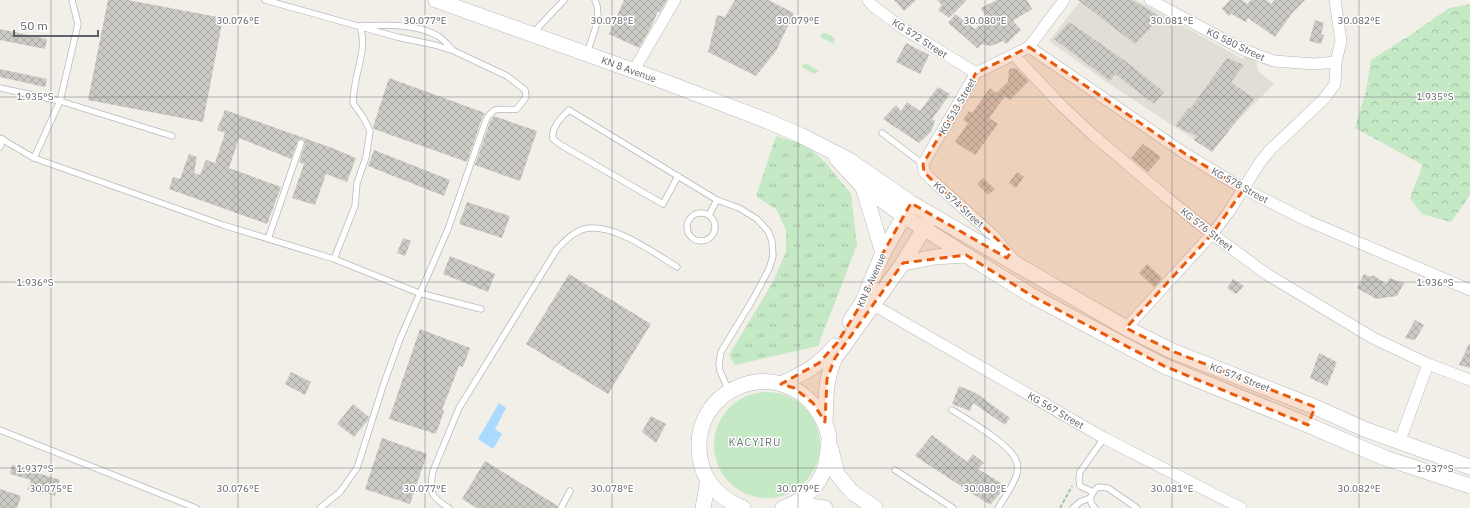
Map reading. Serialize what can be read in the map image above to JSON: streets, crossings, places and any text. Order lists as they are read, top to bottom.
{
  "streets": {
    "main road": ["KN 8 Avenue", "KG 574 Street"],
    "street": [
      "KG 572 Street",
      "KG 580 Street",
      "KG 513 Street",
      "KG 578 Street",
      "KG 576 Street",
      "KG 567 Street"
    ]
  },
  "crossings": [
    ["KG 572 Street", "KG 513 Street"],
    ["KN 8 Avenue", "KG 567 Street"],
    ["KG 513 Street", "KG 578 Street"],
    ["KG 513 Street", "KG 574 Street"],
    ["KG 513 Street", "KG 576 Street"]
  ],
  "districts": ["KACYIRU"],
  "scale_bar": "50 m",
  "coordinates": [
    "30.076°E",
    "30.077°E",
    "30.078°E",
    "30.079°E",
    "30.080°E",
    "30.081°E",
    "30.082°E",
    "1.935°S",
    "1.936°S",
    "1.937°S",
    "30.075°E"
  ]
}
